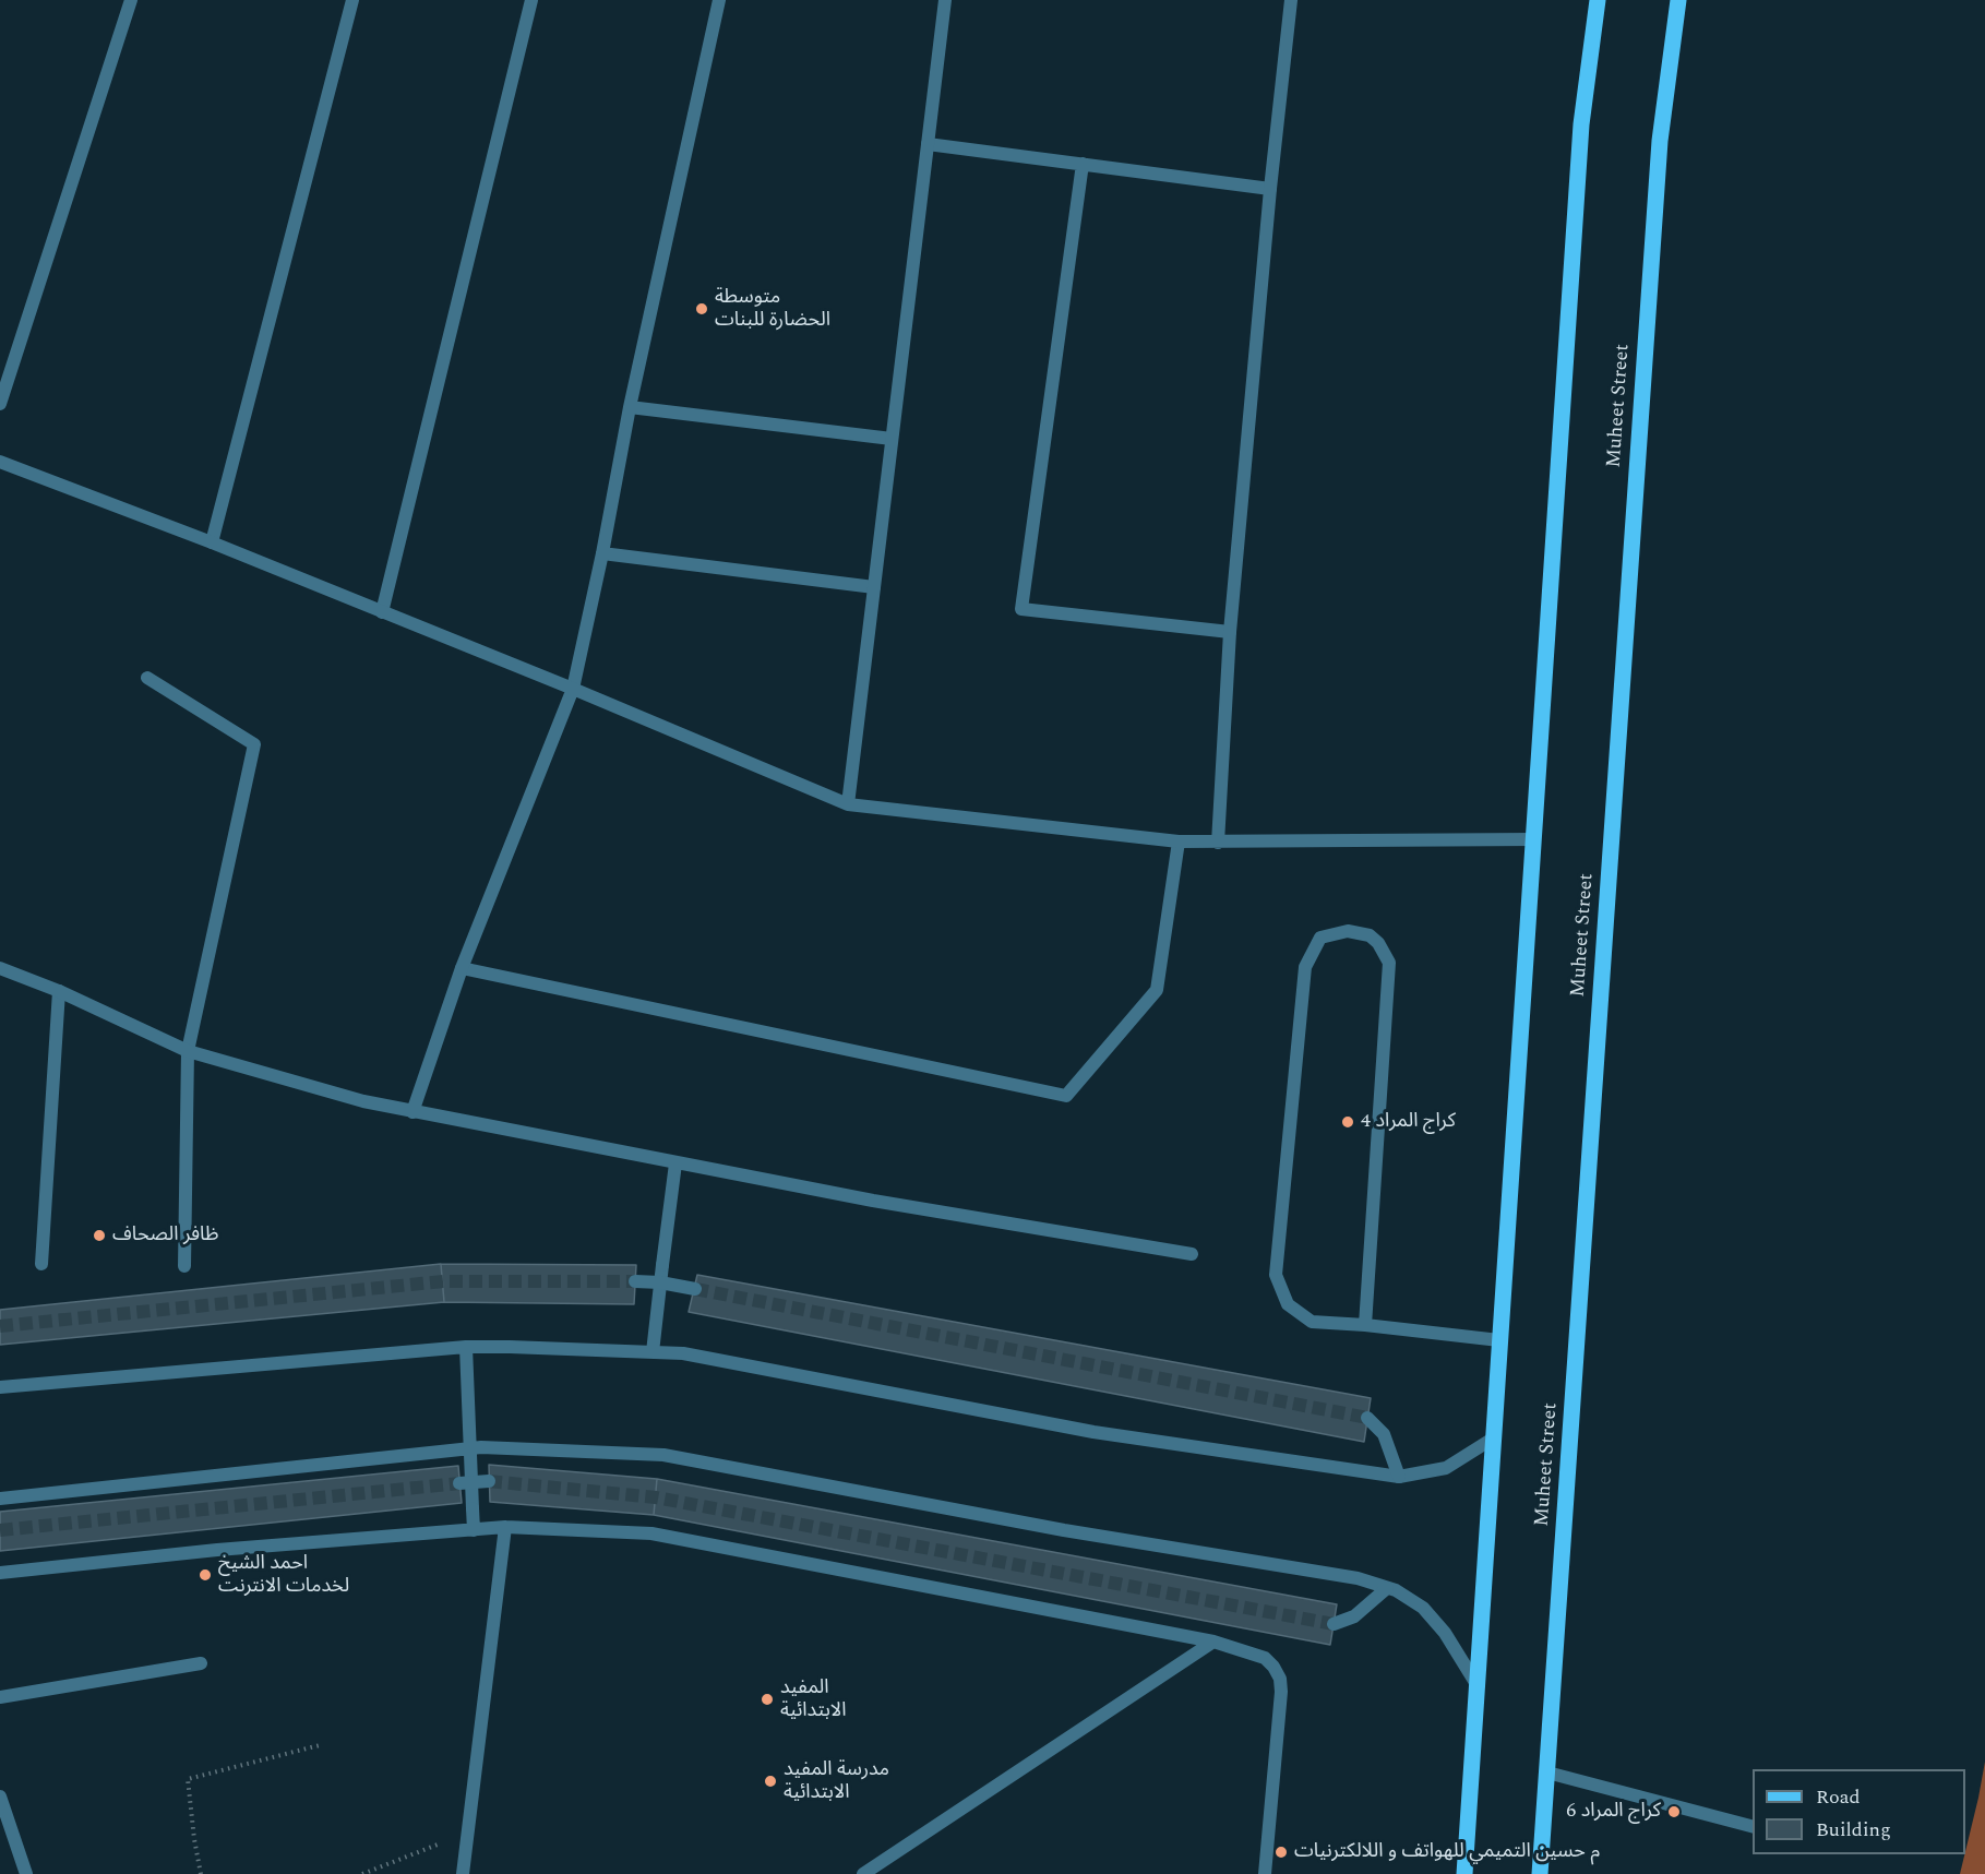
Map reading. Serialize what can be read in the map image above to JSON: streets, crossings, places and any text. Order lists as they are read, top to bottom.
{
  "streets": {
    "main road": ["Muheet Street"]
  },
  "places": [
    "متوسطة الحضارة للبنات",
    "كراج المراد 4",
    "ظافر الصحاف",
    "احمد الشيخ لخدمات الانترنت",
    "المفيد الابتدائية",
    "مدرسة المفيد الابتدائية",
    "كراج المراد 6",
    "م حسين التميمي للهواتف و اللالكترنيات"
  ],
  "legend": ["Road", "Building"]
}
